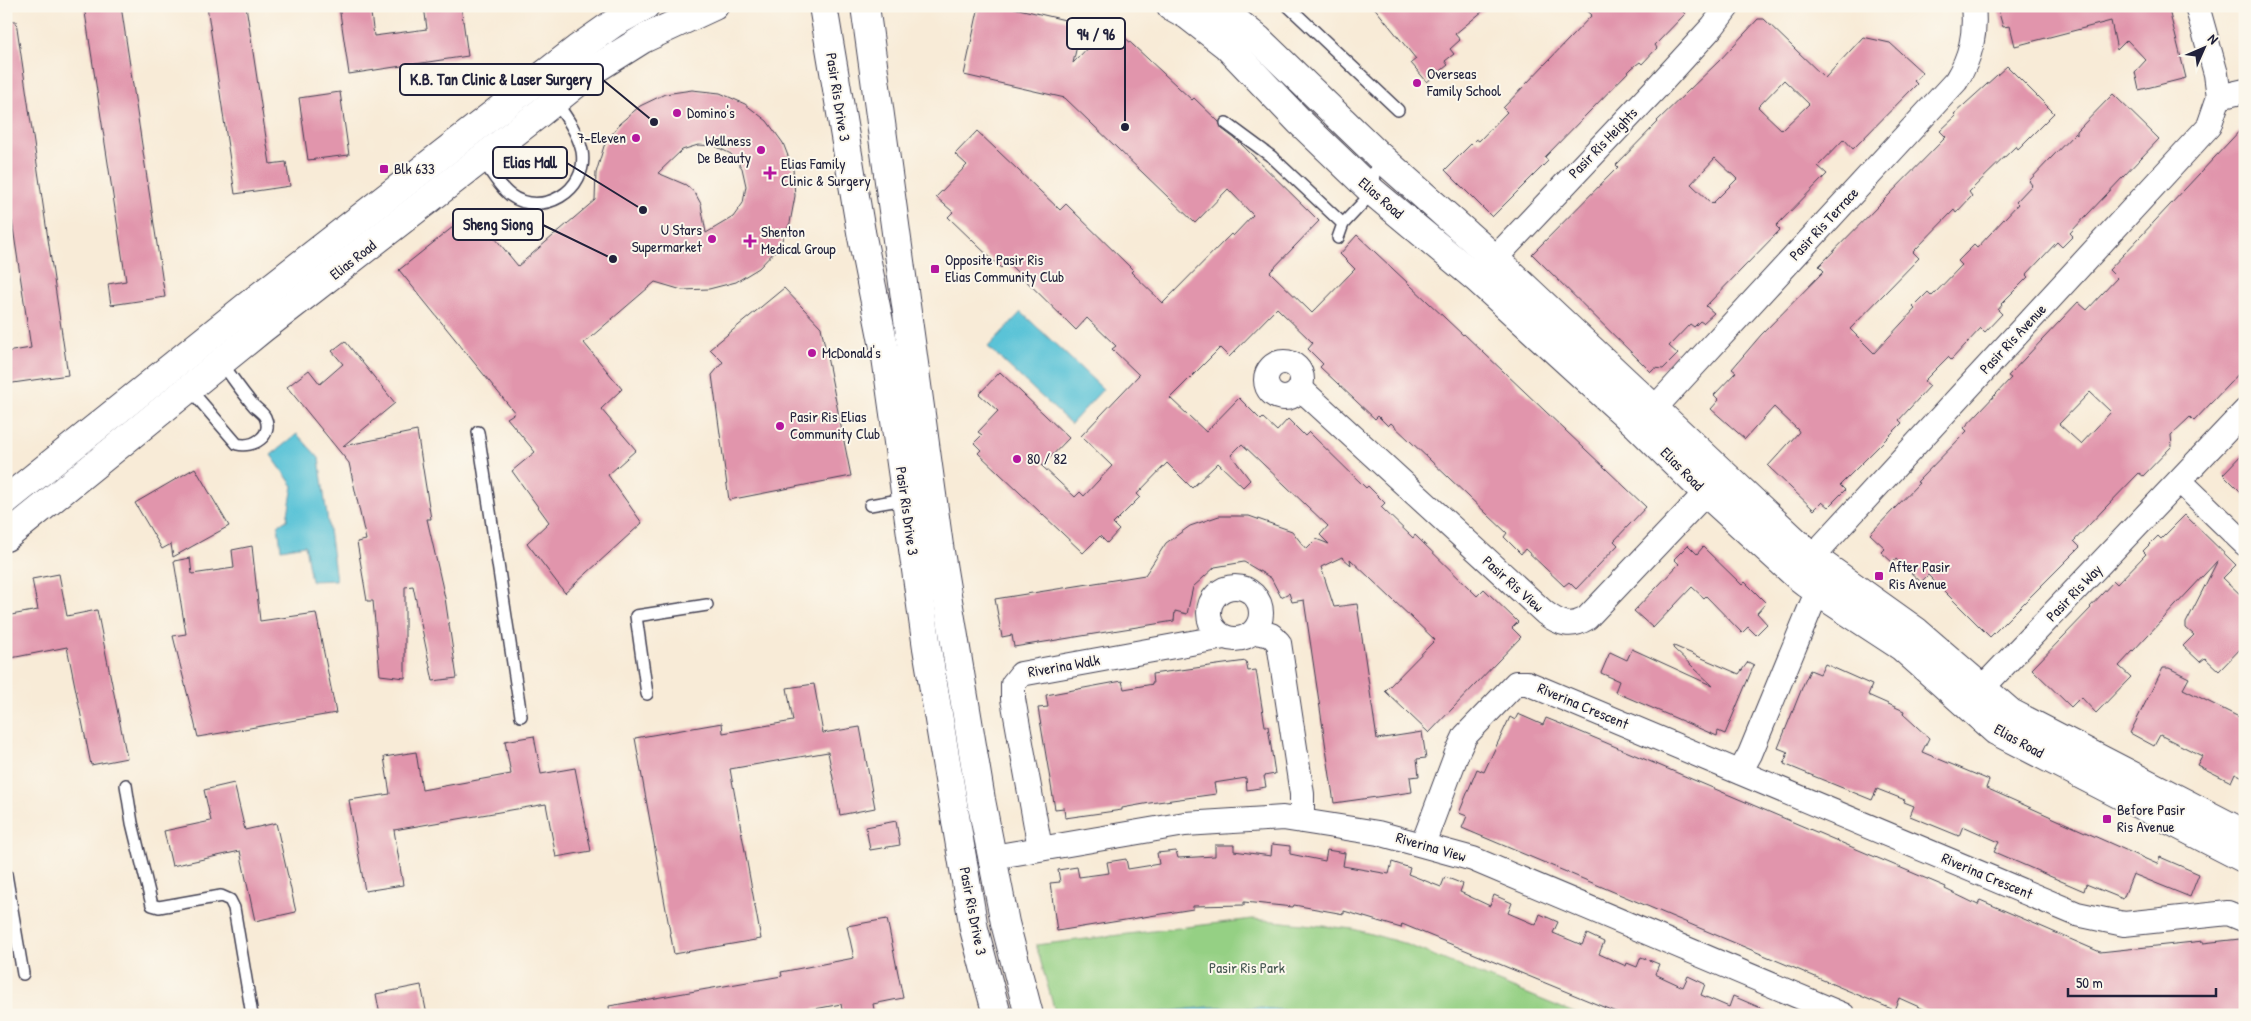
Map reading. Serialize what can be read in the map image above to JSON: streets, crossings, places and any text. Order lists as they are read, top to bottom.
{
  "streets": {
    "main road": ["Pasir Ris Drive 3", "Elias Road"],
    "street": [
      "Pasir Ris Heights",
      "Pasir Ris Terrace",
      "Pasir Ris Avenue",
      "Pasir Ris View",
      "Pasir Ris Way",
      "Riverina Walk",
      "Riverina Crescent",
      "Riverina View"
    ]
  },
  "crossings": [
    ["Pasir Ris Drive 3", "Riverina View"],
    ["Pasir Ris Heights", "Elias Road"],
    ["Elias Road", "Pasir Ris Terrace"],
    ["Elias Road", "Pasir Ris Avenue"],
    ["Elias Road", "Pasir Ris View"],
    ["Elias Road", "Pasir Ris Way"],
    ["Riverina Walk", "Riverina View"],
    ["Riverina Crescent", "Riverina View"]
  ],
  "parks": ["Pasir Ris Park"],
  "places": {
    "other": [
      "Overseas Family School",
      "Domino's",
      "K.B. Tan Clinic & Laser Surgery",
      "94 / 96",
      "7-Eleven",
      "Wellness De Beauty",
      "Elias Mall",
      "U Stars Supermarket",
      "Sheng Siong",
      "McDonald's",
      "Pasir Ris Elias Community Club",
      "80 / 82"
    ],
    "transit": [
      "Blk 633",
      "Opposite Pasir Ris Elias Community Club",
      "After Pasir Ris Avenue",
      "Before Pasir Ris Avenue"
    ],
    "health": ["Elias Family Clinic & Surgery", "Shenton Medical Group"]
  },
  "scale_bar": "50 m",
  "north": "top right"
}
